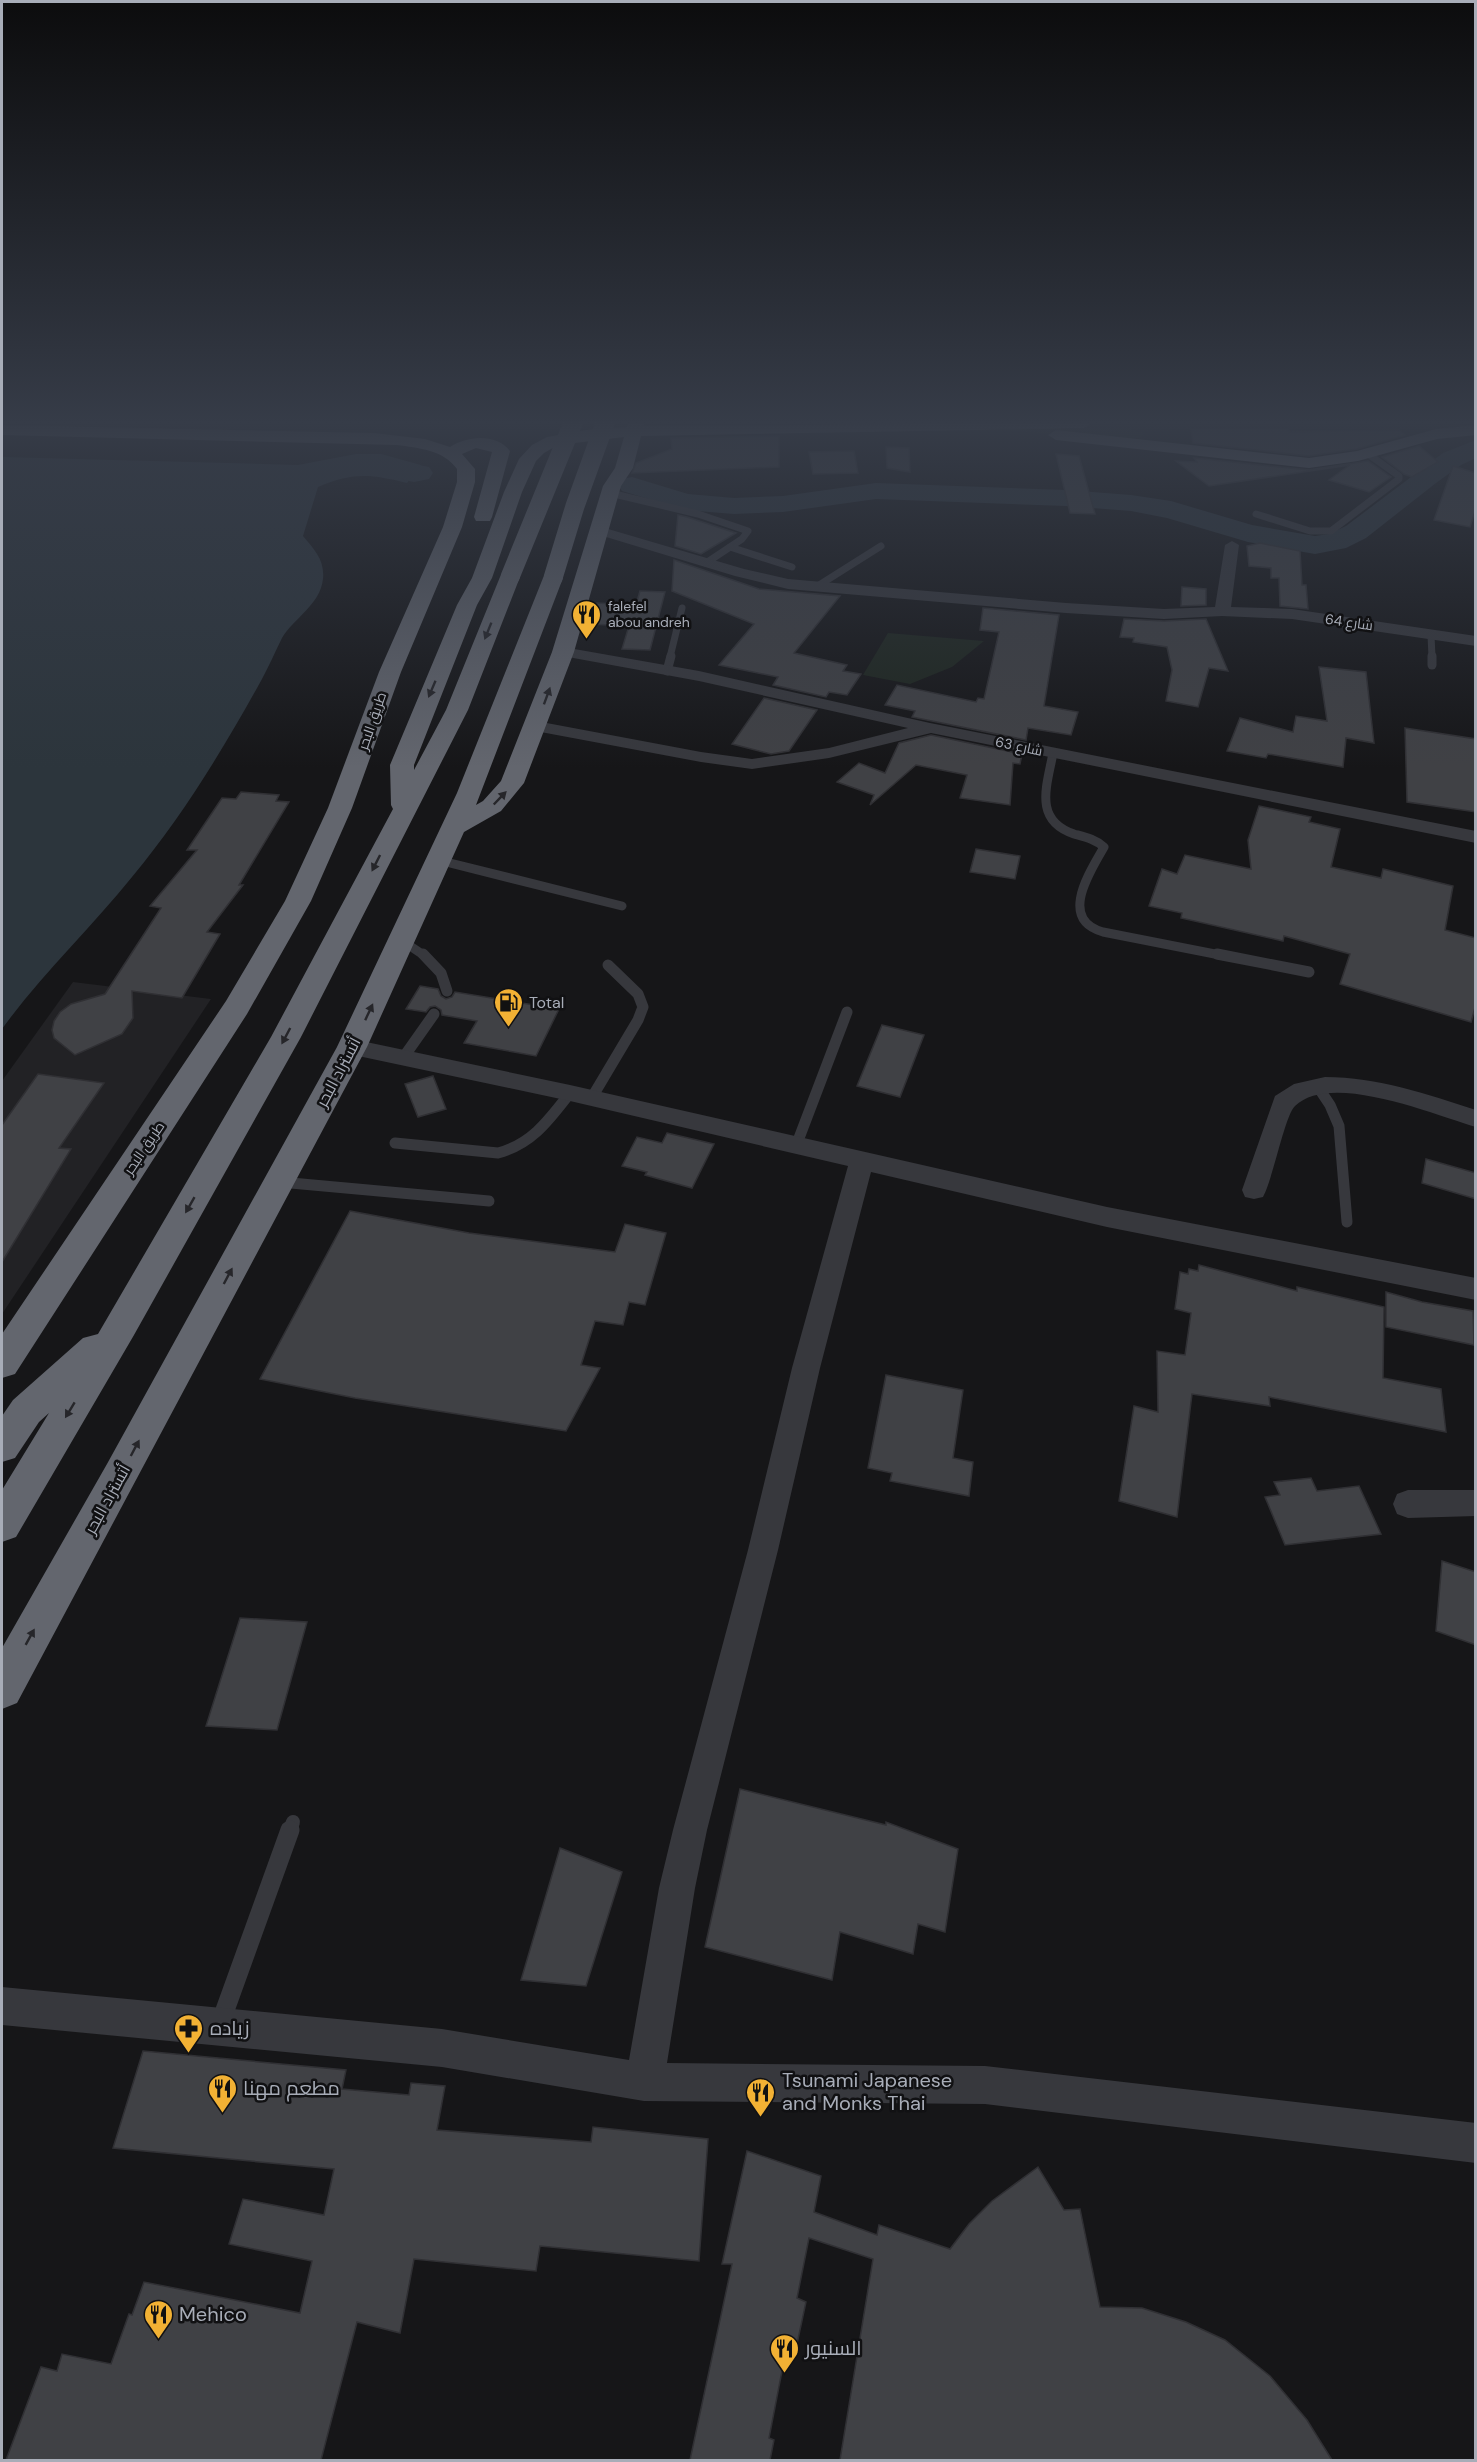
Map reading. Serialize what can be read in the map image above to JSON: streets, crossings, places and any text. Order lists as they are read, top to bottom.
{
  "streets": {
    "highway": ["طريق البحر", "أتستراد البحر"],
    "street": ["شارع 64", "شارع 63"]
  },
  "places": {
    "restaurant": [
      "falefel abou andreh",
      "مطعم مهنا",
      "Tsunami Japanese and Monks Thai",
      "Mehico",
      "السنيور"
    ],
    "fuel station": ["Total"],
    "pharmacy": ["زياده"]
  }
}
